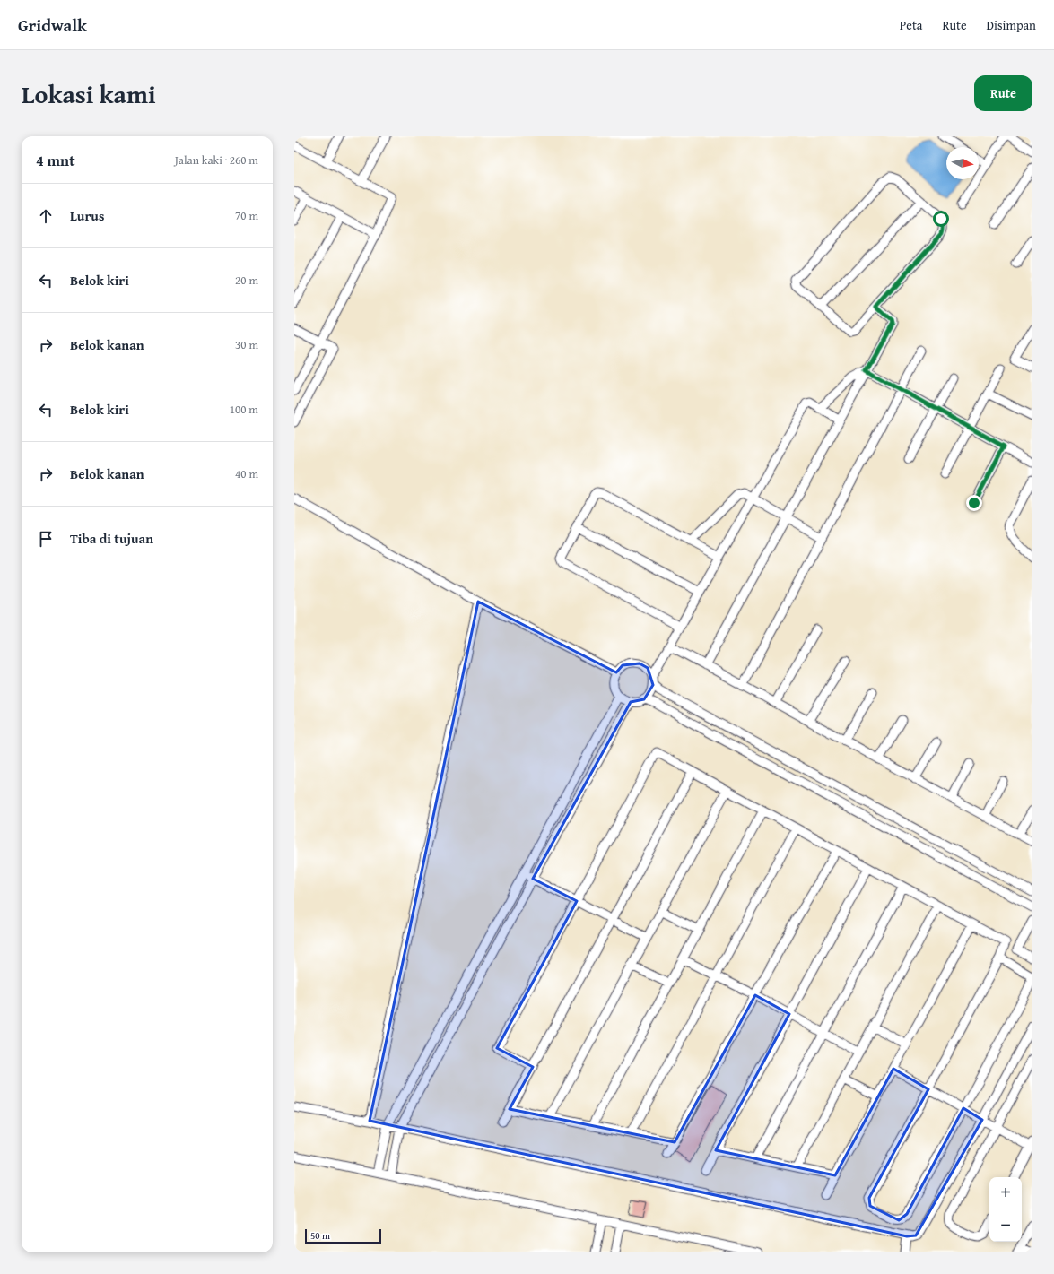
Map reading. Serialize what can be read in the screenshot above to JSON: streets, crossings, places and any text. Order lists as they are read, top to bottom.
{
  "scale_bar": "50 m",
  "north": "right",
  "page": {
    "header": "Gridwalk",
    "nav": ["Peta", "Rute", "Disimpan"],
    "title": "Lokasi kami",
    "buttons": "Rute",
    "heading": ["4 mnt", "Jalan kaki · 260 m"],
    "list": [
      ["Lurus", "70 m"],
      ["Belok kiri", "20 m"],
      ["Belok kanan", "30 m"],
      ["Belok kiri", "100 m"],
      ["Belok kanan", "40 m"],
      "Tiba di tujuan"
    ],
    "map_buttons": ["+", "−"],
    "scale": "50 m"
  }
}
